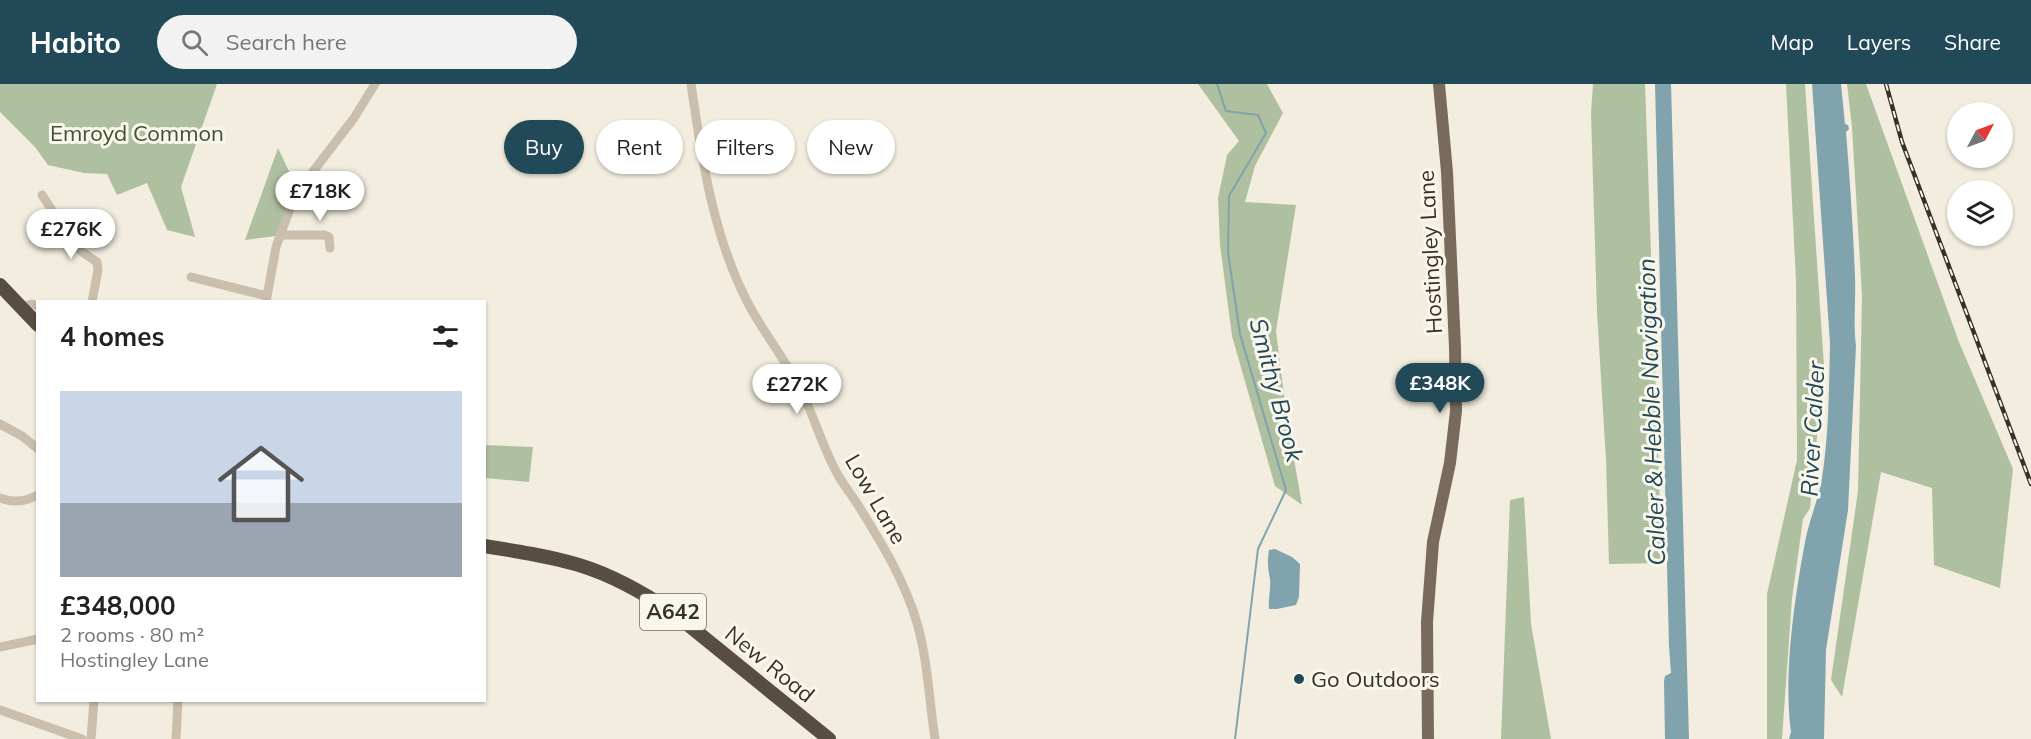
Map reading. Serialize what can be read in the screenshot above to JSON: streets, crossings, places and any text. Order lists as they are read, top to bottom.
{
  "streets": {
    "highway": ["A642", "New Road"],
    "main road": ["Hostingley Lane"],
    "street": ["Low Lane"]
  },
  "water": ["Smithy Brook", "Calder & Hebble Navigation", "River Calder"],
  "parks": ["Emroyd Common"],
  "places": ["Go Outdoors"],
  "north": "top right",
  "page": {
    "header": "Habito",
    "search": "Search here",
    "nav": ["Map", "Layers", "Share"],
    "chip": [
      "Buy",
      "Rent",
      "Filters",
      "New"
    ],
    "price": [
      "£718K",
      "£276K",
      "£348K",
      "£272K"
    ],
    "heading": "4 homes",
    "list": [
      {
        "name": "£348,000",
        "note": "2 rooms · 80 m² · Hostingley Lane"
      }
    ]
  }
}
